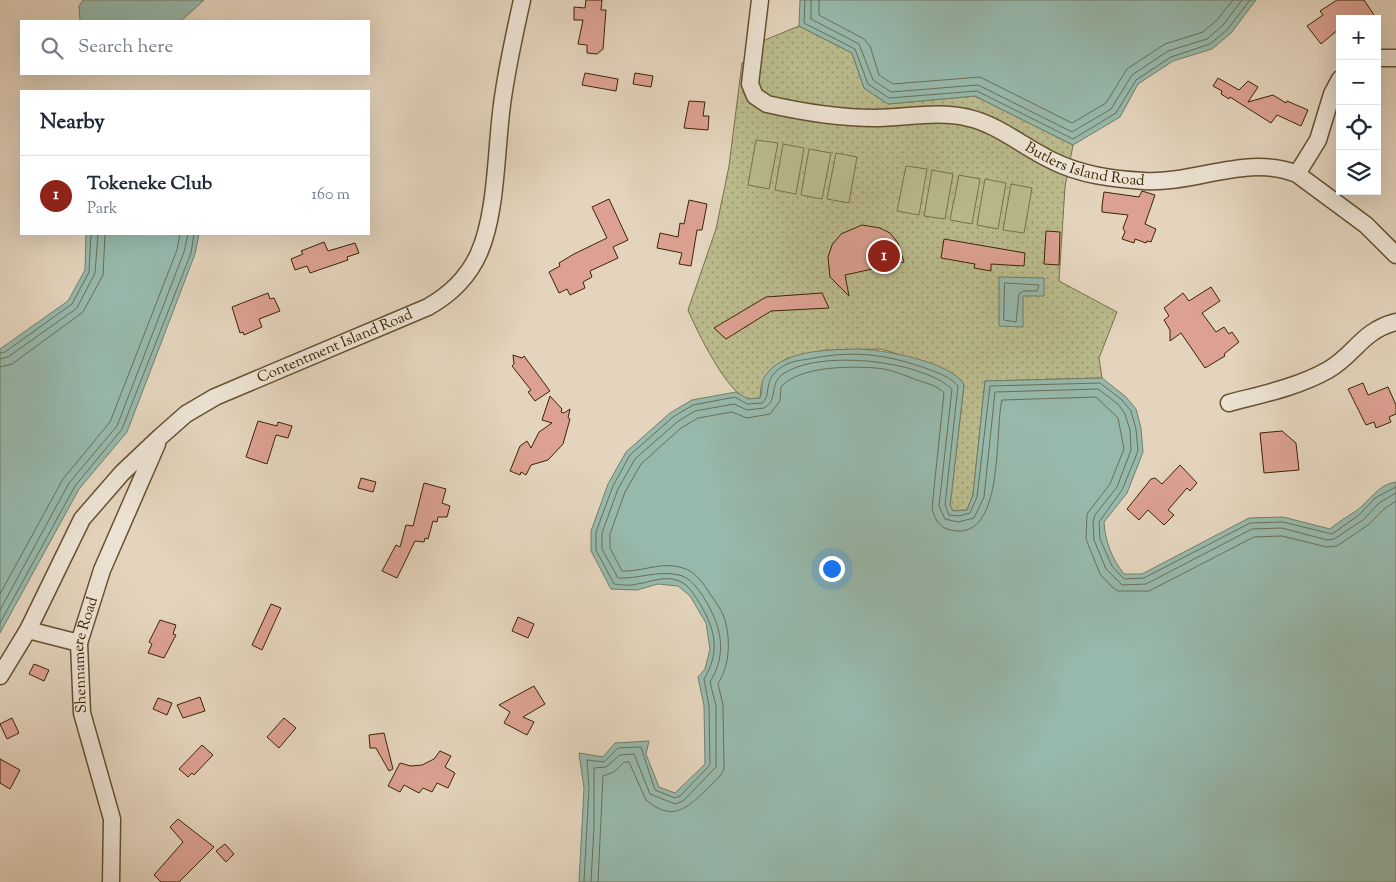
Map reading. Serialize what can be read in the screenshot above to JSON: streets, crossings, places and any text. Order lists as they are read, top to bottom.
{
  "streets": {
    "street": ["Butlers Island Road", "Contentment Island Road", "Shennamere Road"]
  },
  "crossings": [
    ["Contentment Island Road", "Shennamere Road"]
  ],
  "page": {
    "map_buttons": ["+", "−"],
    "search": "Search here",
    "heading": "Nearby",
    "list": [
      {
        "mark": "1",
        "name": "Tokeneke Club",
        "note": "Park",
        "value": "160 m"
      }
    ],
    "pins": "1"
  }
}
